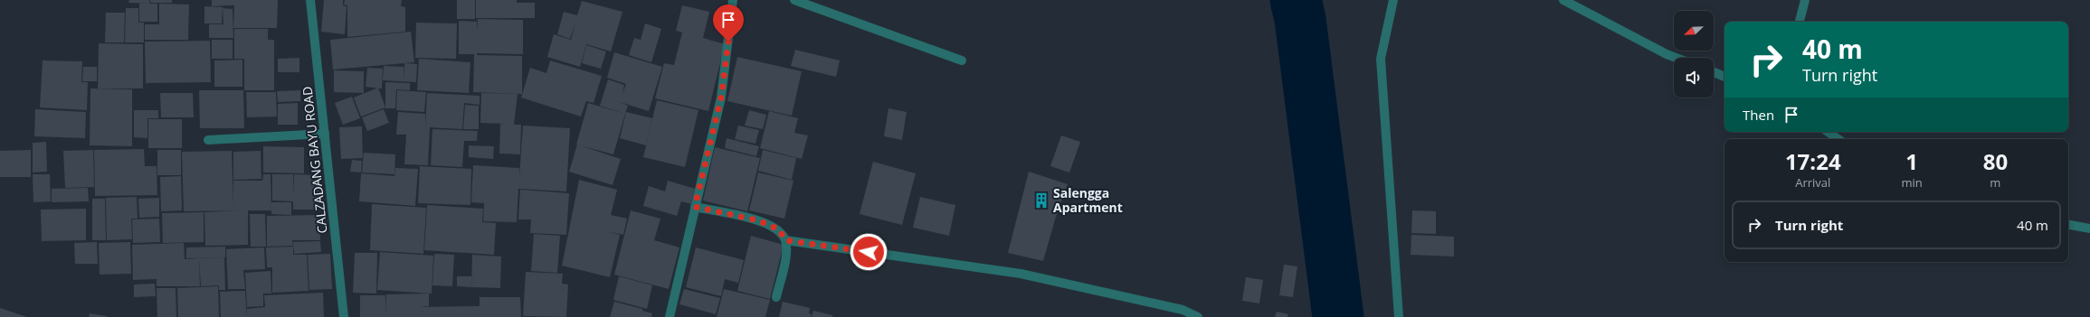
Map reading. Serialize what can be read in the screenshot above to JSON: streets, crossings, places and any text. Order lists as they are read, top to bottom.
{
  "streets": {
    "street": ["CALZADANG BAYU ROAD"]
  },
  "places": {
    "building": ["Salengga Apartment"]
  },
  "north": "bottom left",
  "page": {
    "turn": ["40 m", "Turn right"],
    "then": "Then",
    "eta": [
      "17:24",
      "Arrival",
      "1",
      "min",
      "80",
      "m"
    ],
    "list": [
      {
        "name": "Turn right",
        "value": "40 m"
      }
    ]
  }
}
